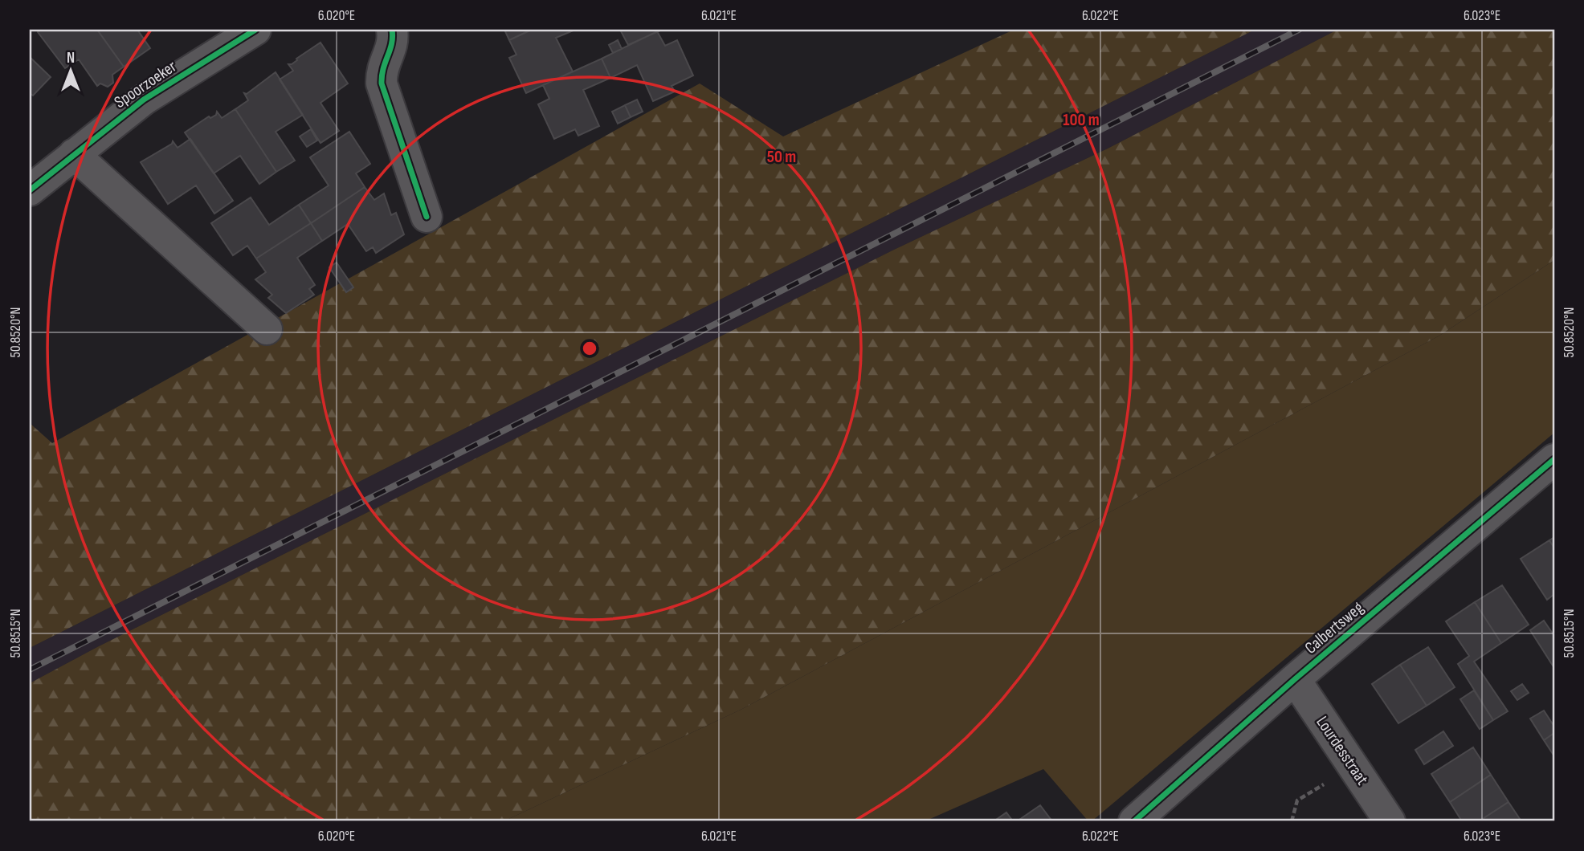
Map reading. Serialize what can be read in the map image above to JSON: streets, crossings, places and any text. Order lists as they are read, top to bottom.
{
  "streets": {
    "street": ["Spoorzoeker", "Calbertsweg", "Lourdesstraat"]
  },
  "crossings": [
    ["Calbertsweg", "Lourdesstraat"]
  ],
  "north": "top",
  "coordinates": [
    "6.020°E",
    "6.021°E",
    "6.022°E",
    "6.023°E",
    "50.8520°N",
    "50.8515°N"
  ],
  "rings": ["100 m", "50 m"]
}
